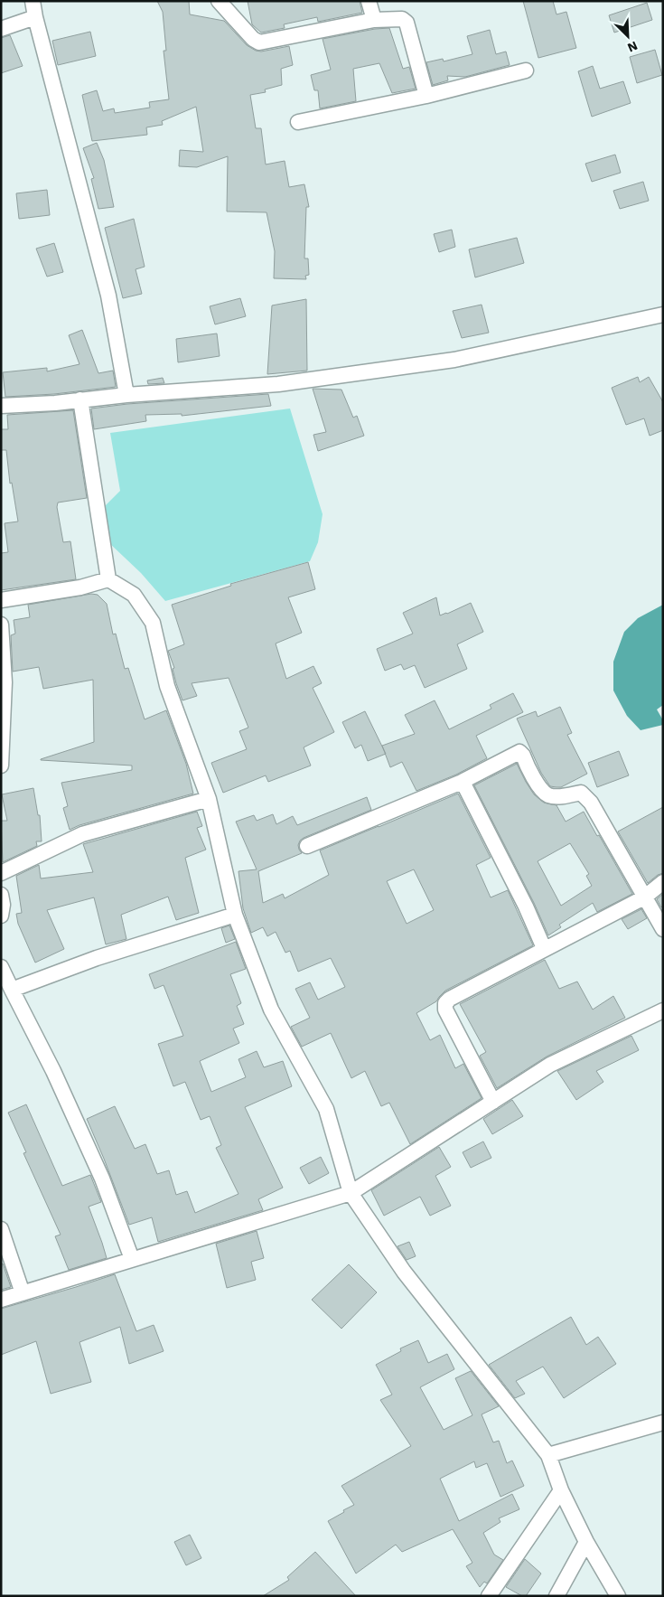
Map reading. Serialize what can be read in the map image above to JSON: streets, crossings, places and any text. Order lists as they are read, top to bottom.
{
  "north": "bottom right"
}
